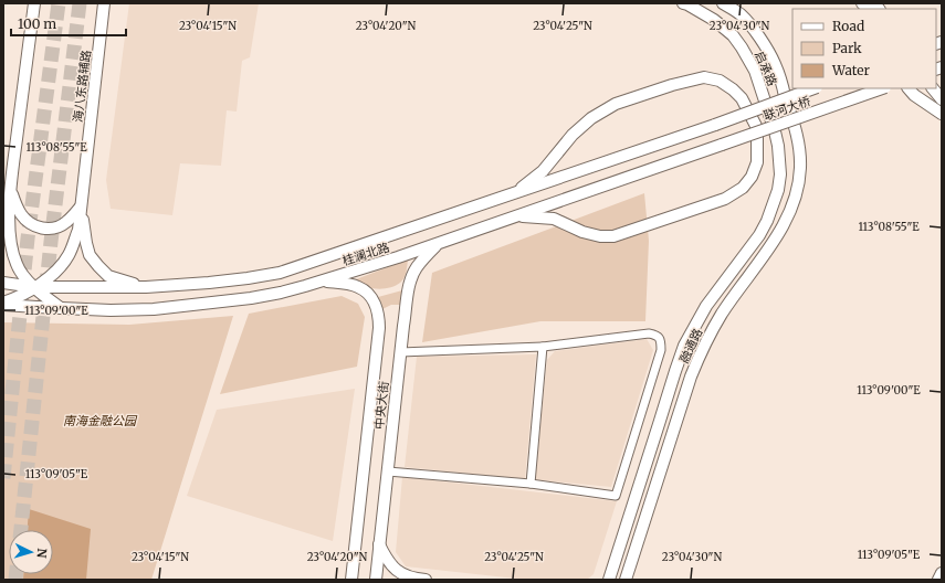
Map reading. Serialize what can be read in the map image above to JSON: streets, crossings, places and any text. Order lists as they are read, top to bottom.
{
  "streets": {
    "main road": [
      "启承路",
      "海八东路辅路",
      "联河大桥",
      "桂澜北路",
      "融通路",
      "中央大街"
    ]
  },
  "crossings": [
    ["启承路", "融通路"],
    ["海八东路辅路", "桂澜北路"],
    ["联河大桥", "桂澜北路"],
    ["桂澜北路", "中央大街"]
  ],
  "parks": ["南海金融公园"],
  "legend": ["Road", "Park", "Water"],
  "scale_bar": "100 m",
  "north": "right",
  "coordinates": [
    "23°04'15\"N",
    "23°04'20\"N",
    "23°04'25\"N",
    "23°04'30\"N",
    "113°08'55\"E",
    "113°09'00\"E",
    "113°09'05\"E"
  ]
}
